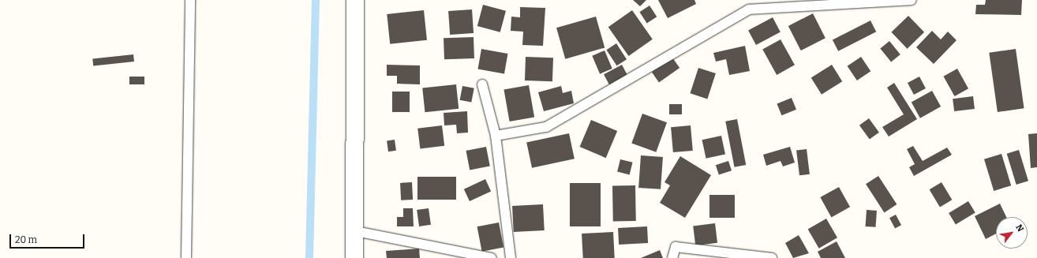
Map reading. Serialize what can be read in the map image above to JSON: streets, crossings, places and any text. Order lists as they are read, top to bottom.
{
  "scale_bar": "20 m",
  "north": "top right"
}
